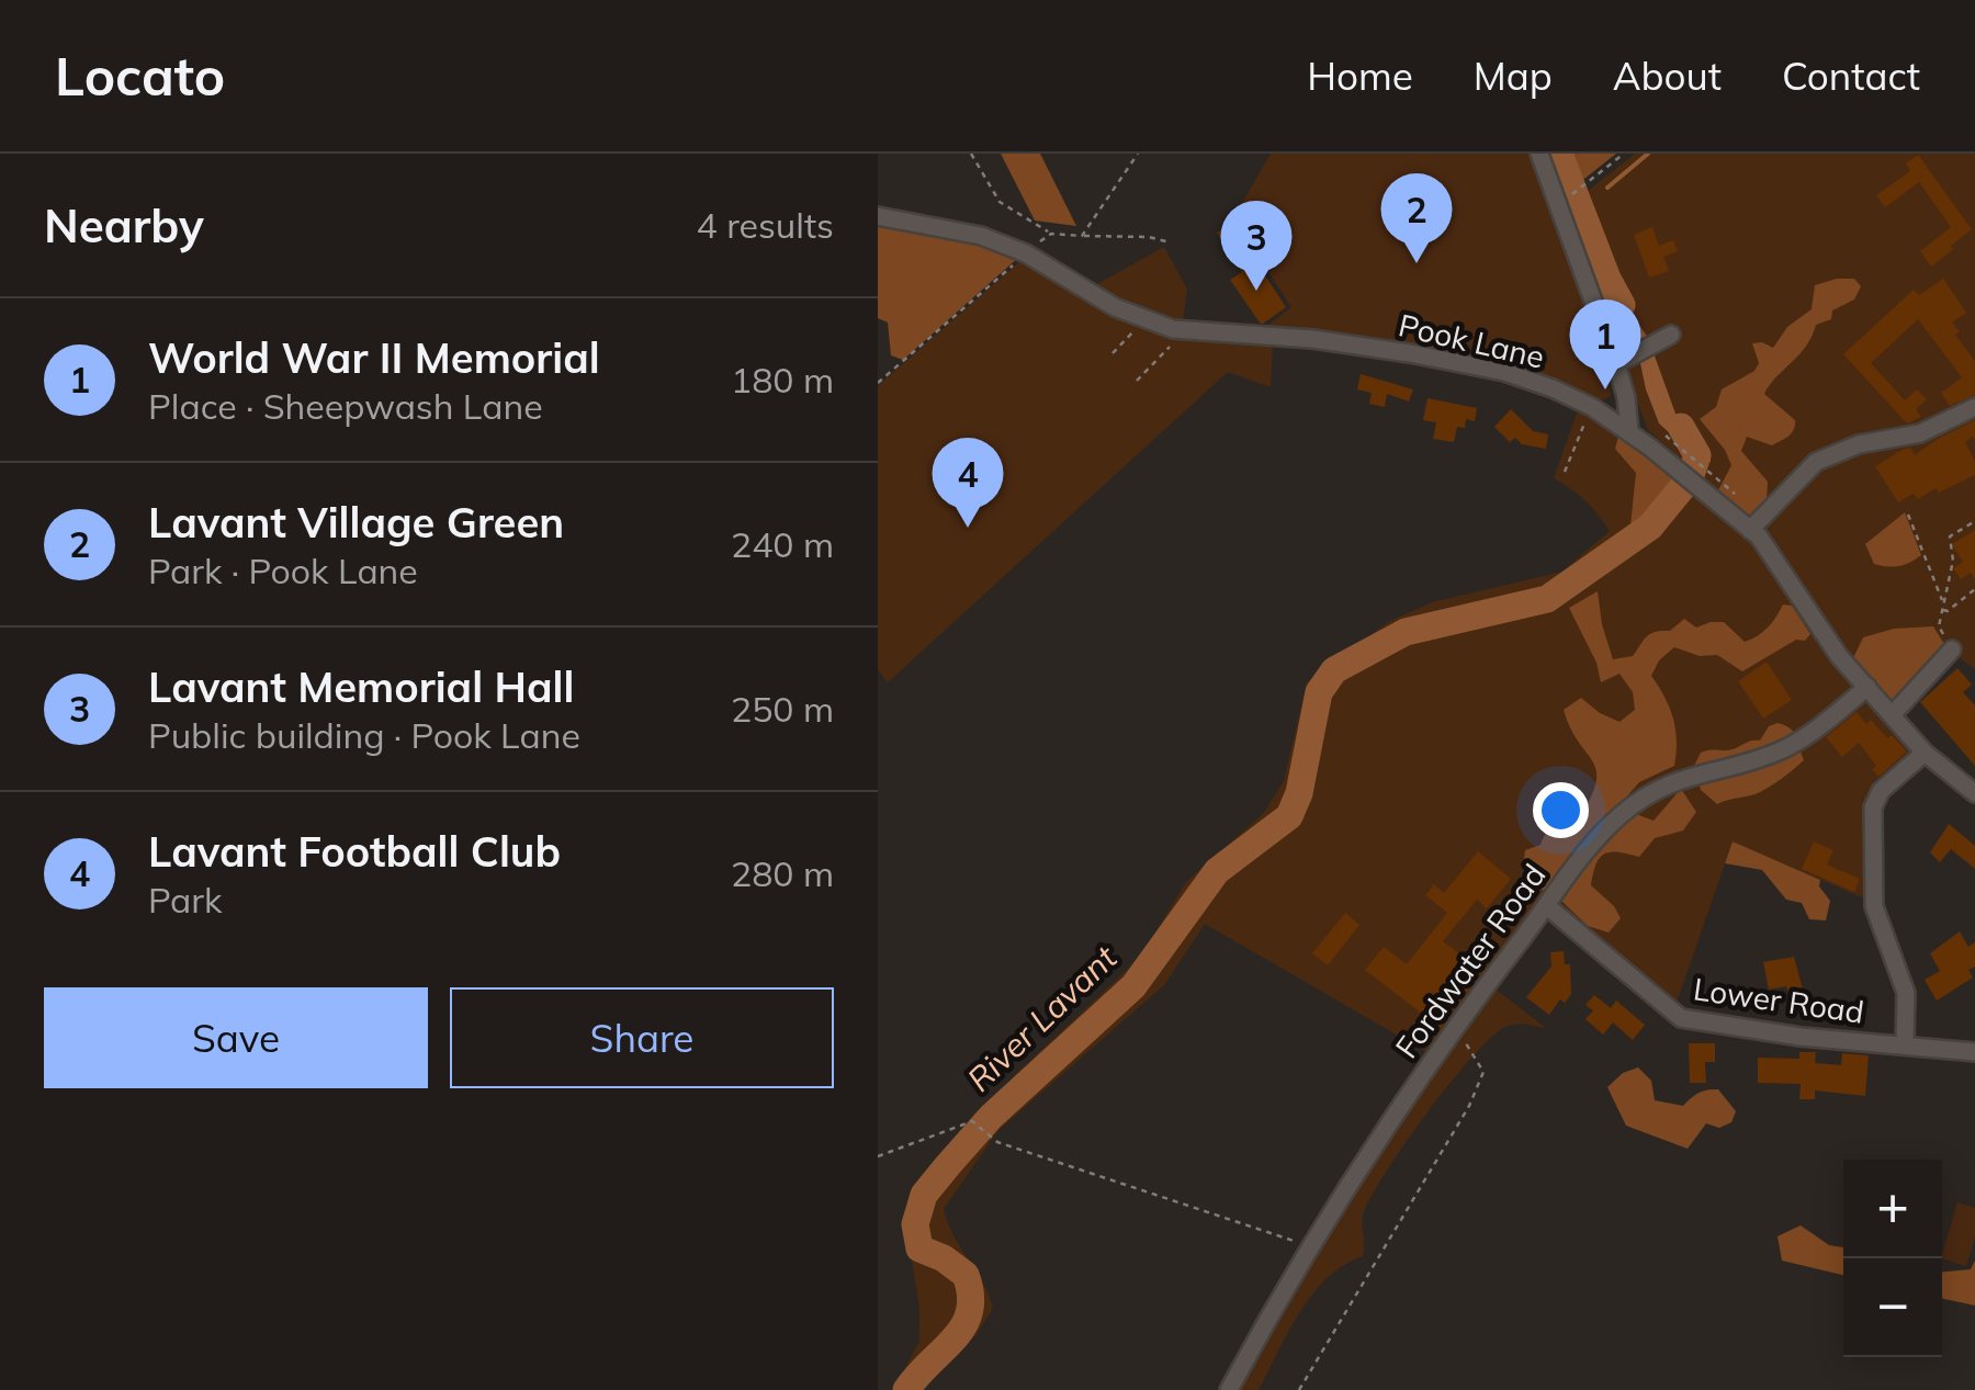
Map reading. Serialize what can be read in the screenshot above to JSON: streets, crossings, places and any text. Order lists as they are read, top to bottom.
{
  "streets": {
    "street": ["Pook Lane", "Fordwater Road", "Lower Road"]
  },
  "crossings": [
    ["Pook Lane", "Fordwater Road"],
    ["Fordwater Road", "Lower Road"]
  ],
  "water": ["River Lavant"],
  "page": {
    "header": "Locato",
    "nav": [
      "Home",
      "Map",
      "About",
      "Contact"
    ],
    "heading": ["Nearby", "4 results"],
    "pins": [
      "2",
      "3",
      "1",
      "4"
    ],
    "list": [
      {
        "mark": "1",
        "name": "World War II Memorial",
        "note": "Place · Sheepwash Lane",
        "value": "180 m"
      },
      {
        "mark": "2",
        "name": "Lavant Village Green",
        "note": "Park · Pook Lane",
        "value": "240 m"
      },
      {
        "mark": "3",
        "name": "Lavant Memorial Hall",
        "note": "Public building · Pook Lane",
        "value": "250 m"
      },
      {
        "mark": "4",
        "name": "Lavant Football Club",
        "note": "Park",
        "value": "280 m"
      }
    ],
    "buttons": ["Save", "Share"],
    "map_buttons": ["+", "−"]
  }
}
